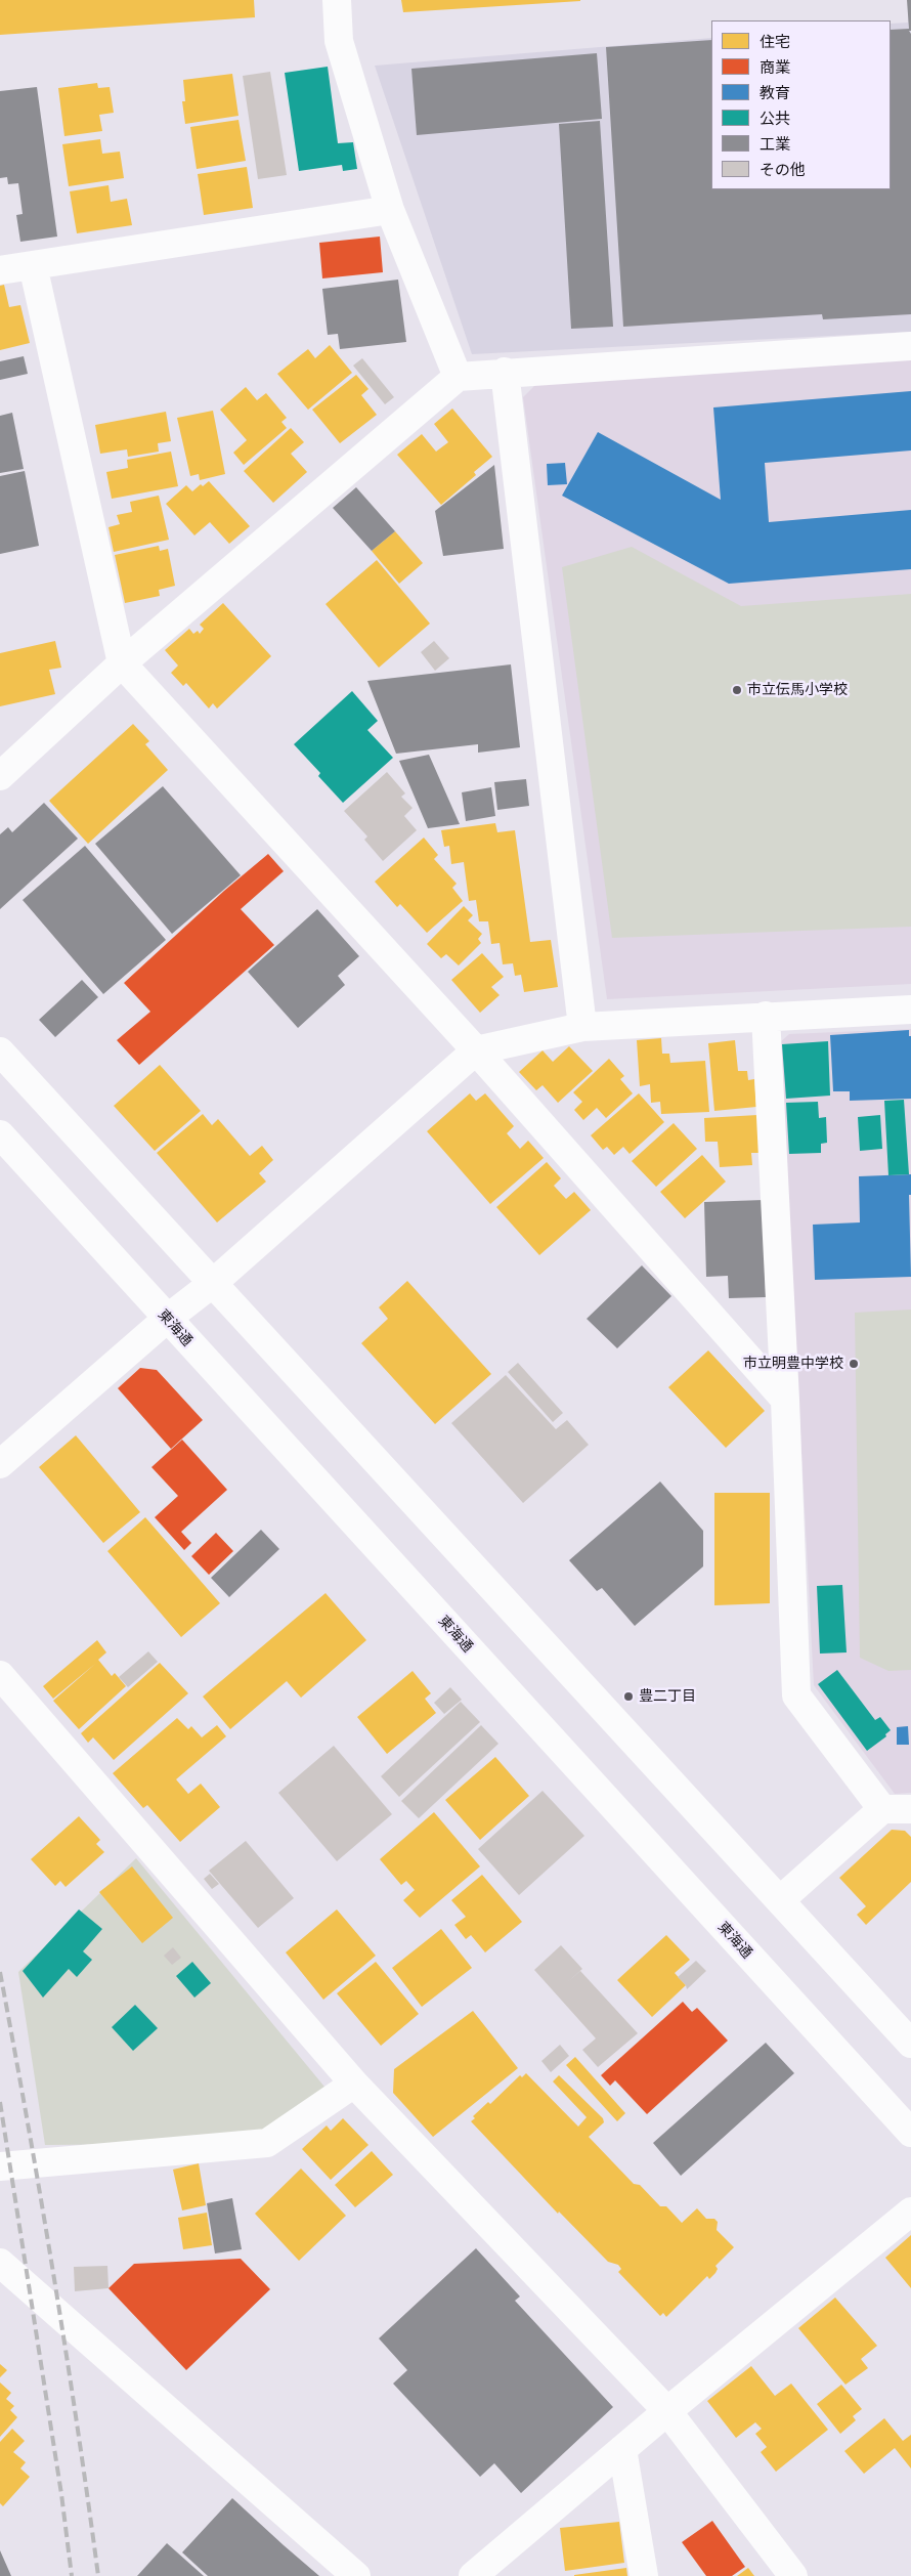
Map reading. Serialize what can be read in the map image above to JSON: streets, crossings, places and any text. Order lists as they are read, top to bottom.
{
  "streets": {
    "street": ["東海通"]
  },
  "places": ["市立伝馬小学校", "市立明豊中学校", "豊二丁目"],
  "legend": [
    "住宅",
    "商業",
    "教育",
    "公共",
    "工業",
    "その他"
  ]
}
